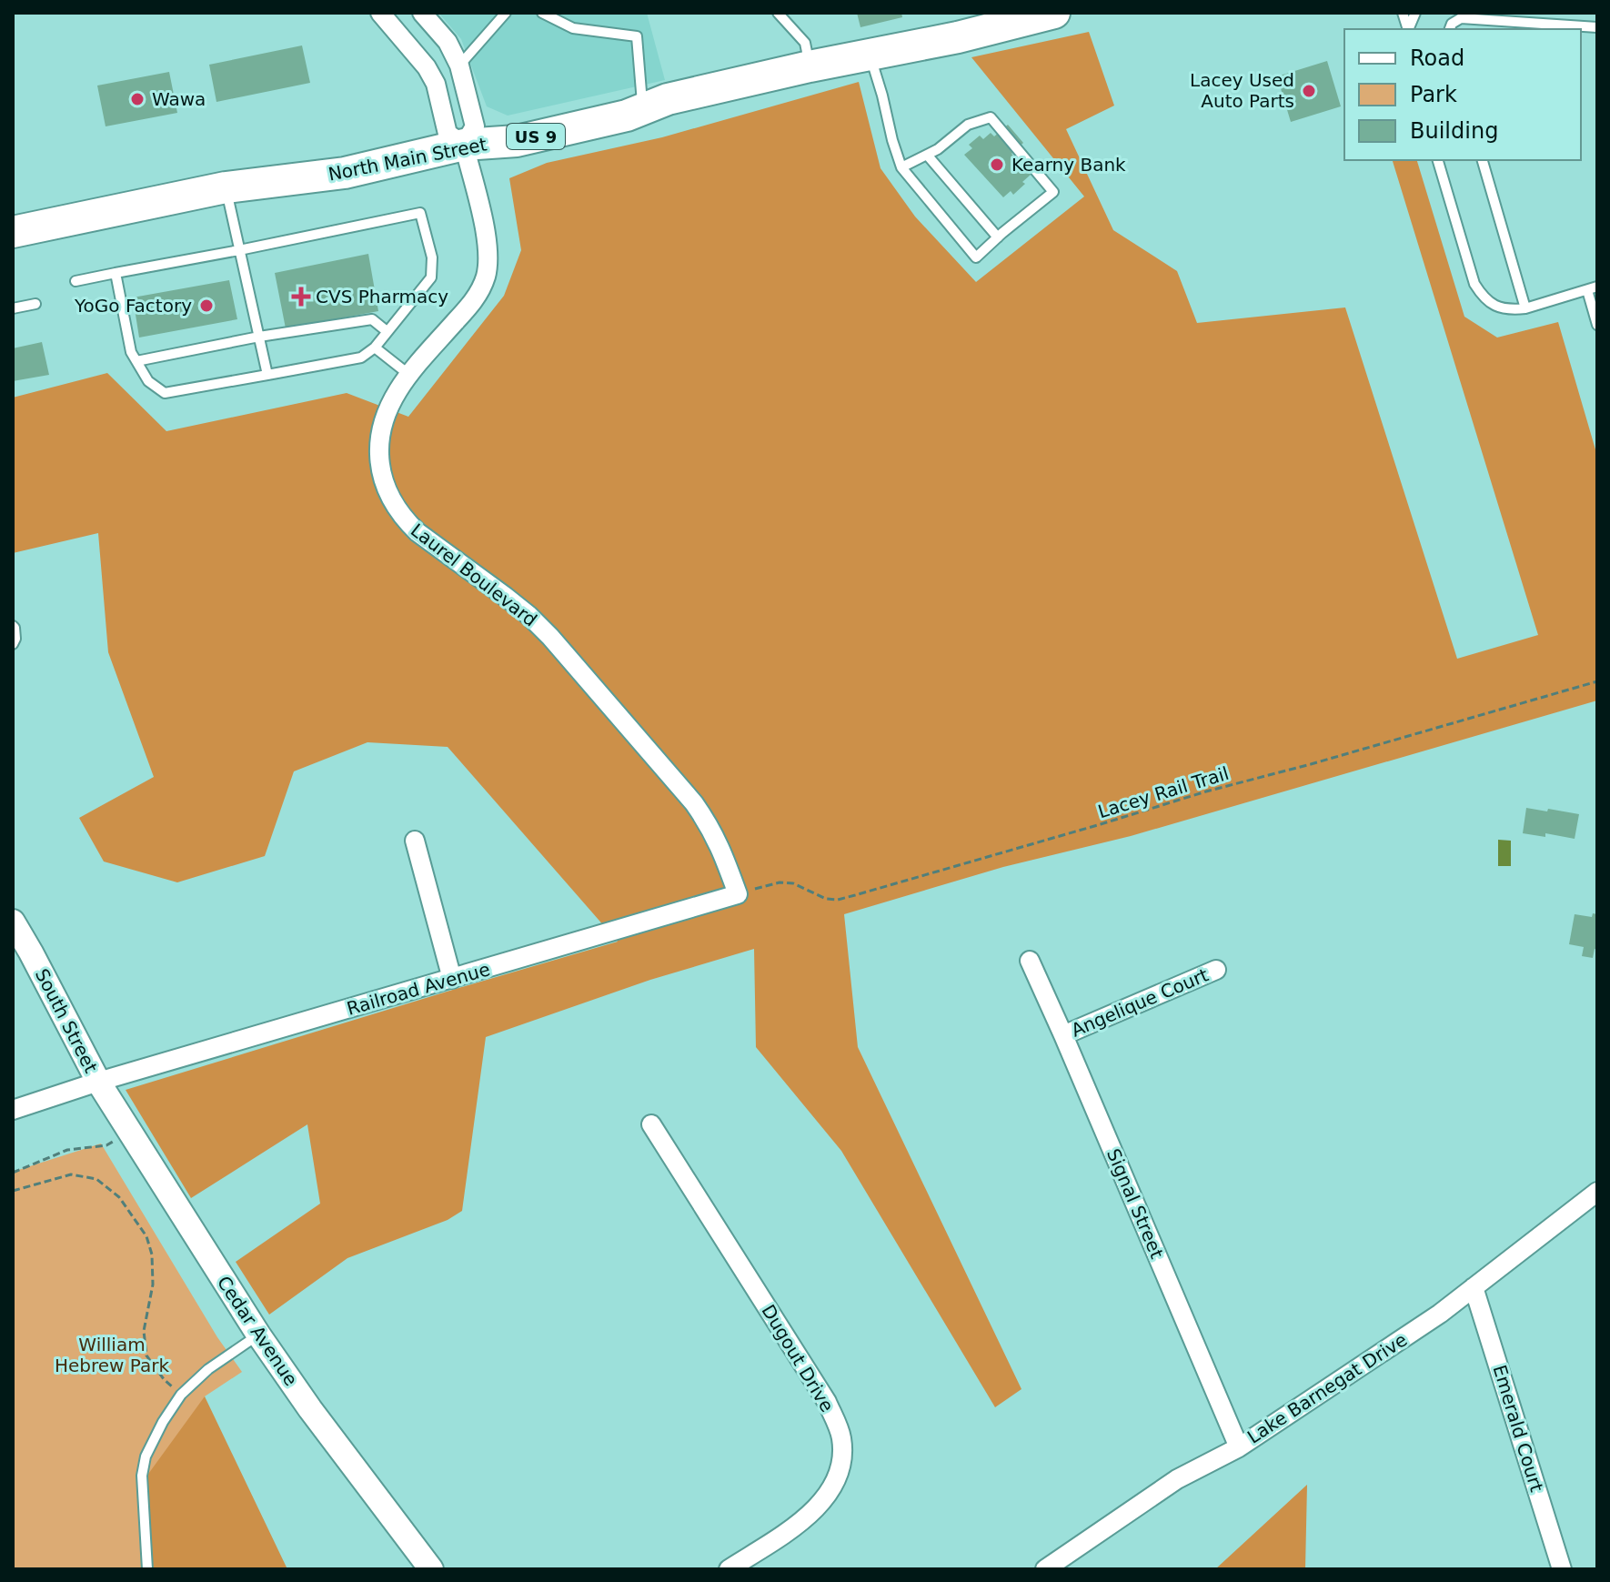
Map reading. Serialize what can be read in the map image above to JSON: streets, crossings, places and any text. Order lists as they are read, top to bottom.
{
  "streets": {
    "highway": ["US 9", "North Main Street"],
    "street": [
      "Laurel Boulevard",
      "Railroad Avenue",
      "Angelique Court",
      "South Street",
      "Signal Street",
      "Cedar Avenue",
      "Dugout Drive",
      "Lake Barnegat Drive",
      "Emerald Court"
    ],
    "path": ["Lacey Rail Trail"]
  },
  "crossings": [
    ["North Main Street", "Laurel Boulevard"],
    ["Laurel Boulevard", "Lacey Rail Trail"],
    ["Laurel Boulevard", "Railroad Avenue"],
    ["Lacey Rail Trail", "Railroad Avenue"],
    ["Railroad Avenue", "South Street"],
    ["Railroad Avenue", "Cedar Avenue"],
    ["Angelique Court", "Signal Street"],
    ["South Street", "Cedar Avenue"],
    ["Signal Street", "Lake Barnegat Drive"],
    ["Lake Barnegat Drive", "Emerald Court"]
  ],
  "parks": ["William Hebrew Park"],
  "places": {
    "other": [
      "Lacey Used Auto Parts",
      "Wawa",
      "Kearny Bank",
      "YoGo Factory"
    ],
    "health": ["CVS Pharmacy"]
  },
  "legend": ["Road", "Park", "Building"]
}
